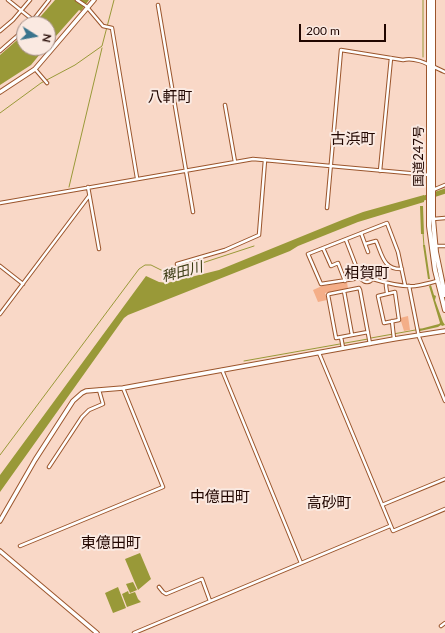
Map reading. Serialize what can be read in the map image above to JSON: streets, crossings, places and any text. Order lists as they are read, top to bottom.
{
  "streets": {
    "highway": ["国道247号"]
  },
  "districts": [
    "八軒町",
    "古浜町",
    "相賀町",
    "中億田町",
    "高砂町",
    "東億田町"
  ],
  "water": ["稗田川"],
  "scale_bar": "200 m",
  "north": "right"
}
